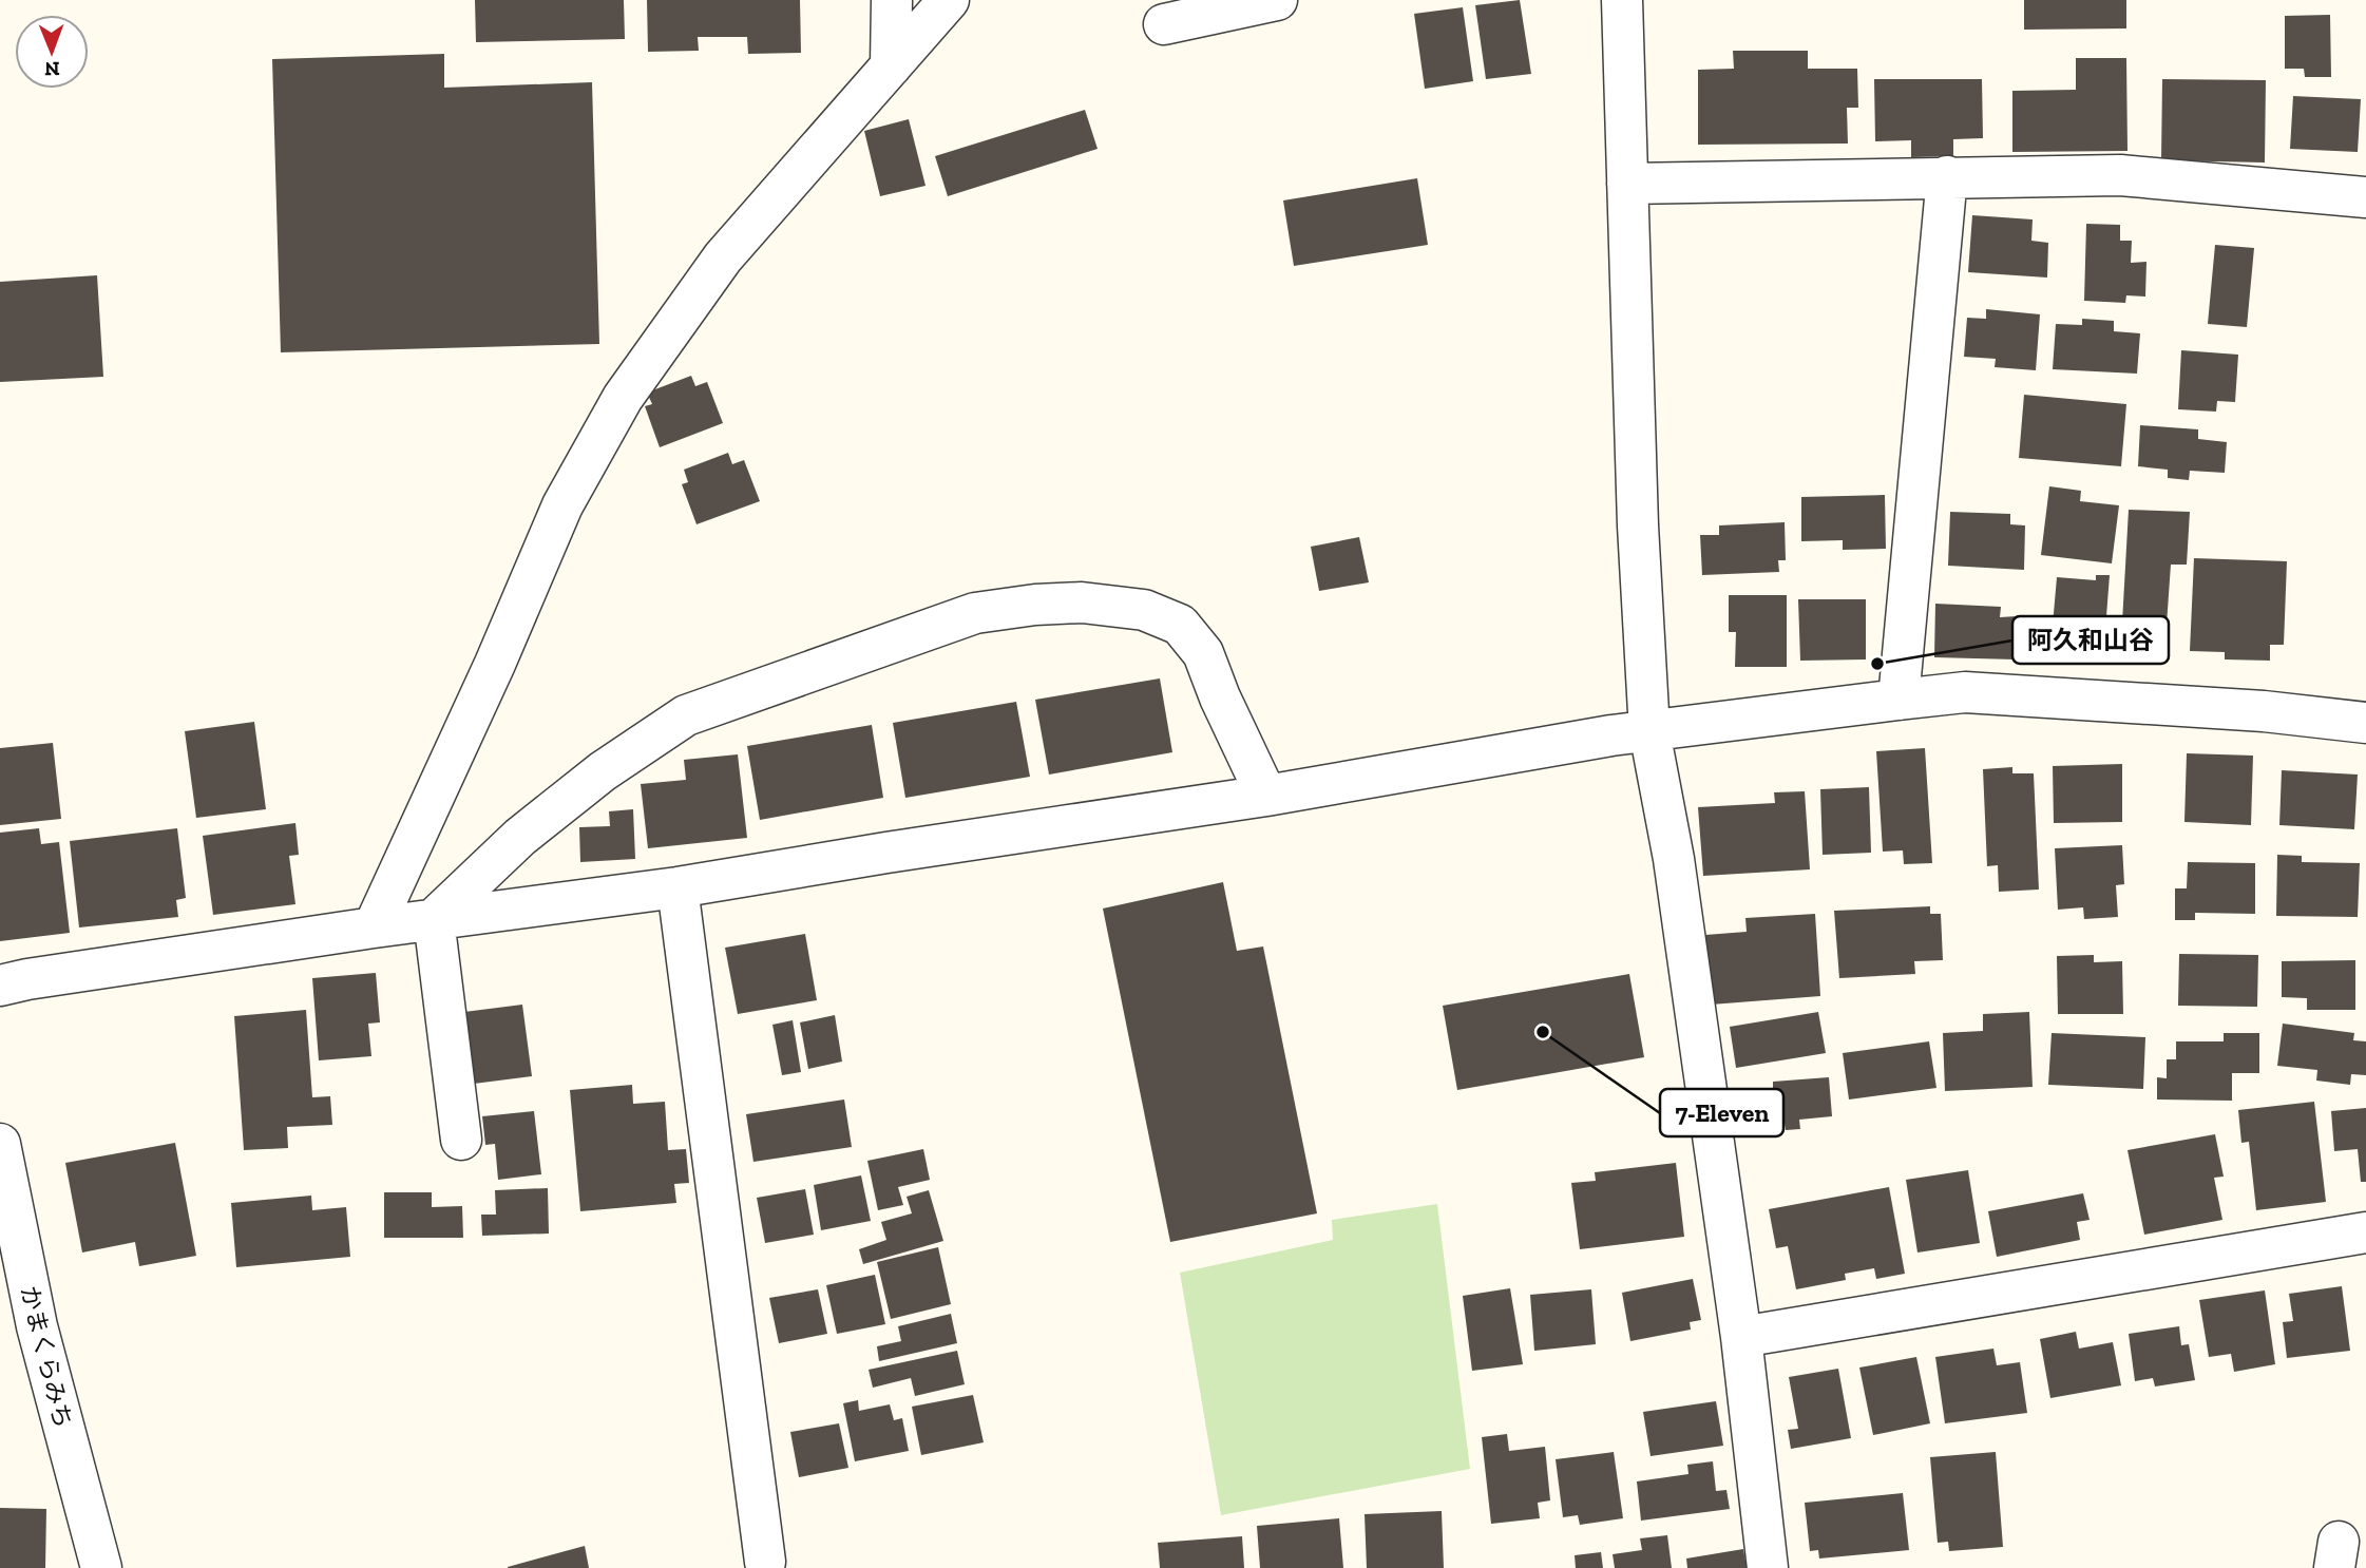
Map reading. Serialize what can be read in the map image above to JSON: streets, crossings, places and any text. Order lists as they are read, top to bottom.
{
  "streets": {
    "street": ["かまくらみち"]
  },
  "places": ["阿久和山谷", "7-Eleven"],
  "north": "bottom"
}
